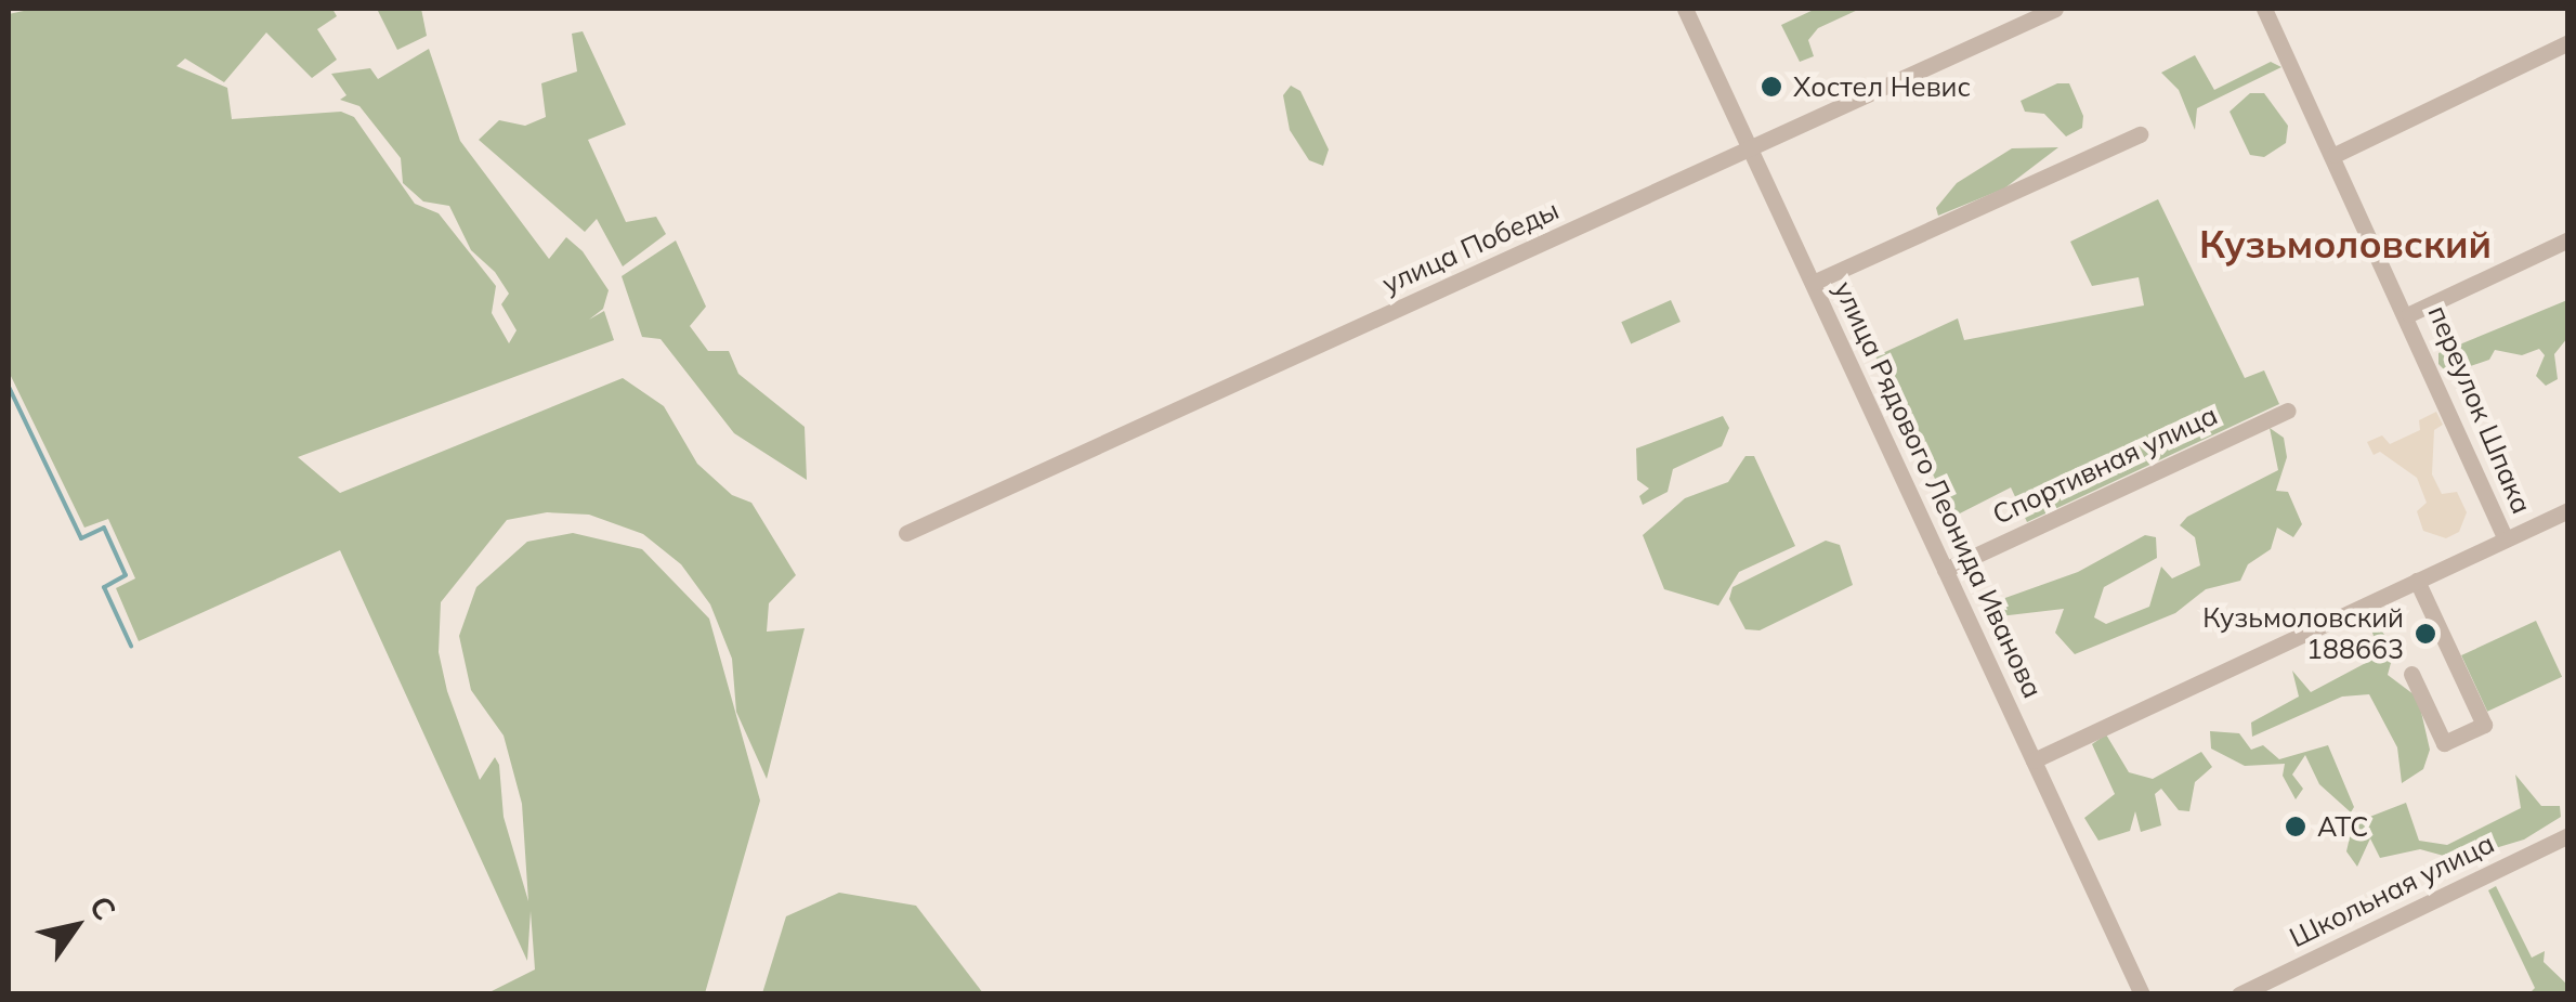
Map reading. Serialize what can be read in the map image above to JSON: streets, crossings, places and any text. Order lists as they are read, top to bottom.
{
  "streets": {
    "street": [
      "улица Победы",
      "переулок Шпака",
      "Спортивная улица",
      "улица Рядового Леонида Иванова",
      "Школьная улица"
    ]
  },
  "crossings": [
    ["улица Победы", "улица Рядового Леонида Иванова"],
    ["Спортивная улица", "улица Рядового Леонида Иванова"]
  ],
  "districts": ["Кузьмоловский"],
  "places": ["Хостел Невис", "Кузьмоловский 188663", "АТС"],
  "north": "top right"
}
